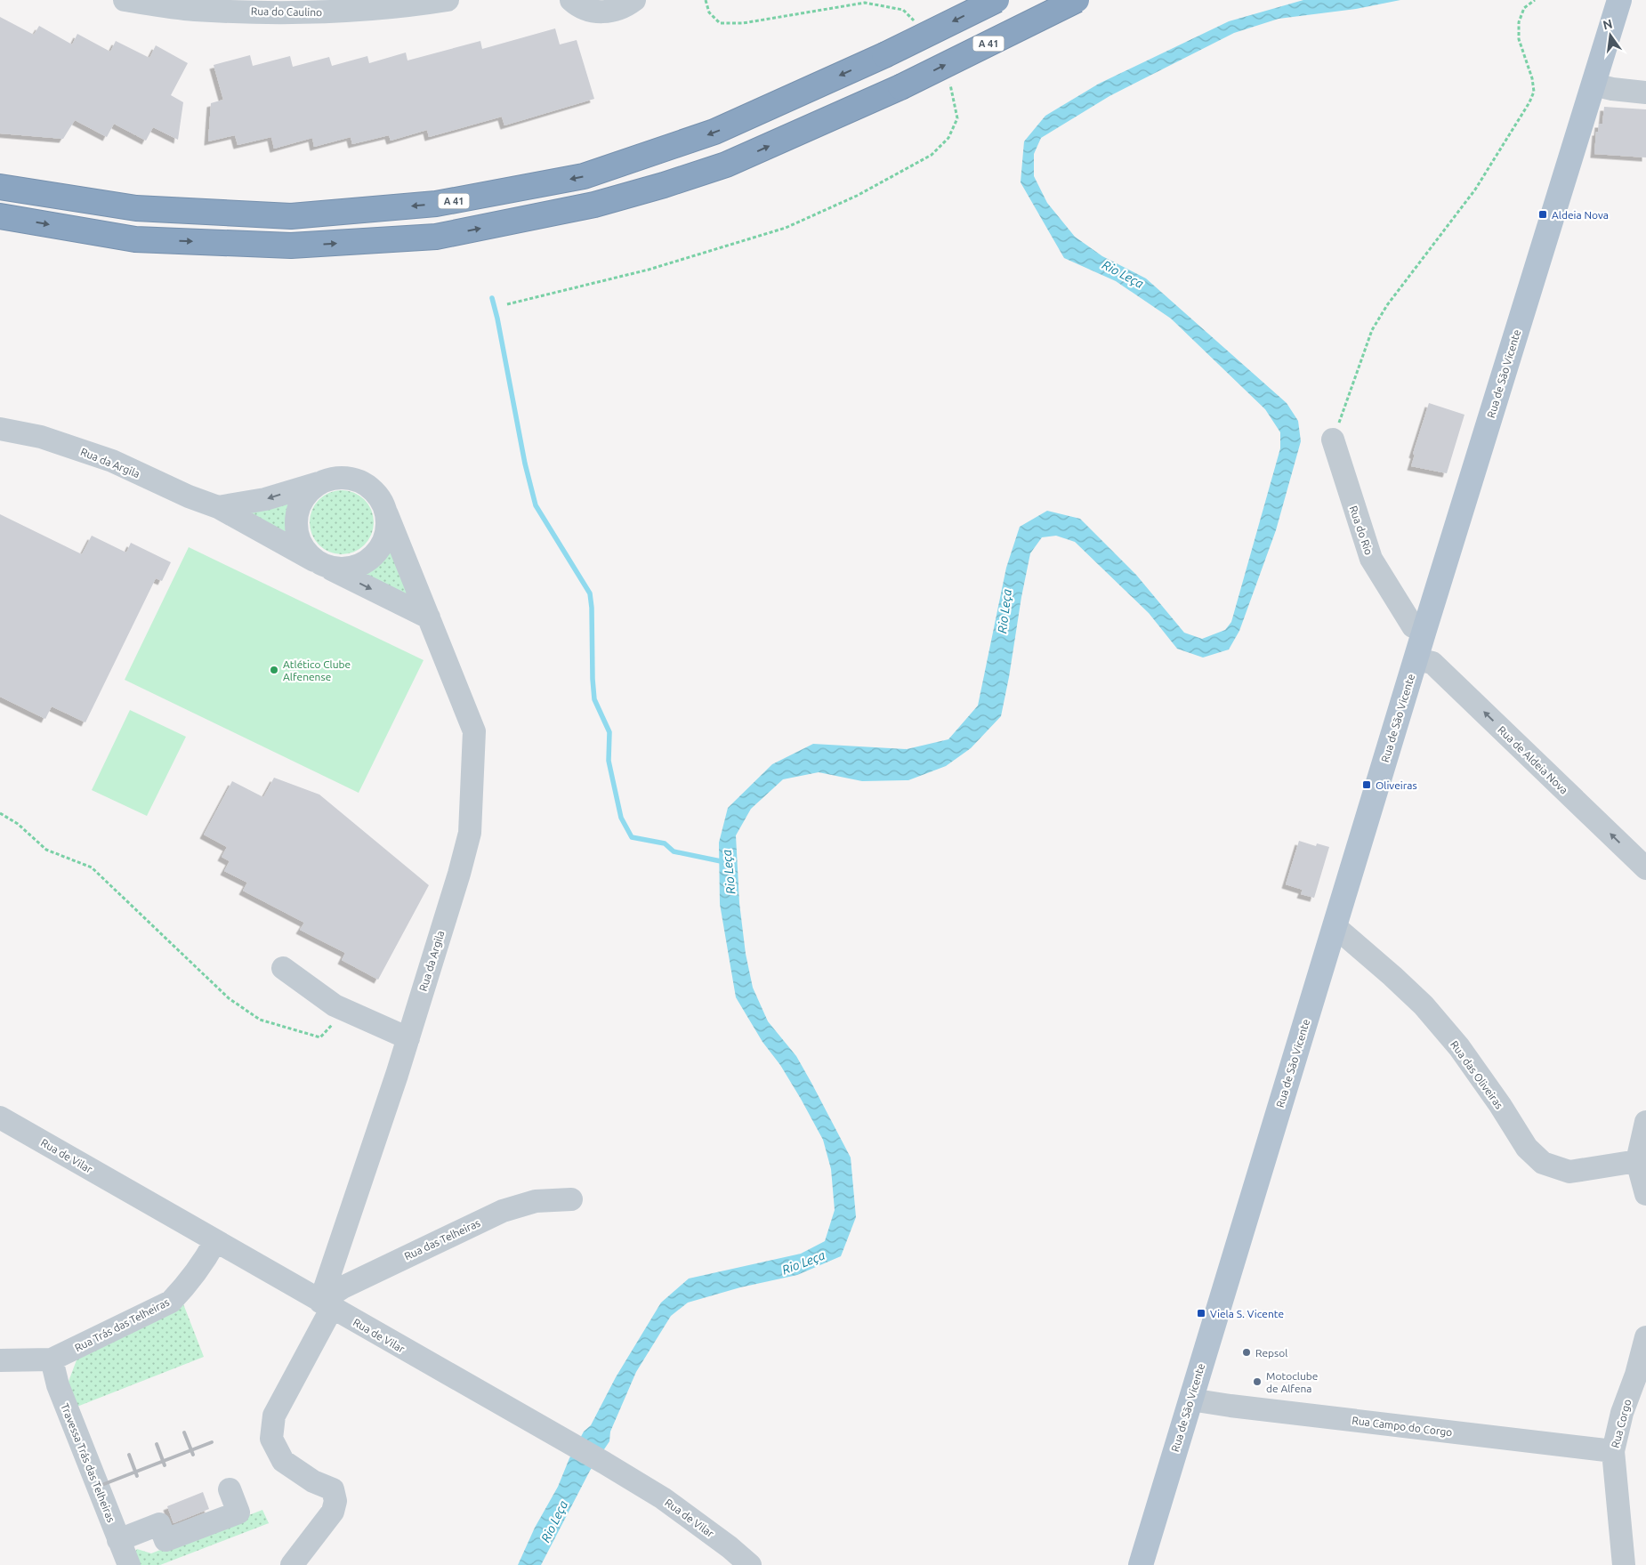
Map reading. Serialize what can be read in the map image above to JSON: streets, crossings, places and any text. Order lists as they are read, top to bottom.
{
  "streets": {
    "highway": ["A 41"],
    "main road": ["Rua de São Vicente"],
    "street": [
      "Rua do Caulino",
      "Rua da Argila",
      "Rua do Rio",
      "Rua de Aldeia Nova",
      "Rua das Oliveiras",
      "Rua de Vilar",
      "Rua das Telheiras",
      "Rua Trás das Telheiras",
      "Rua Corgo",
      "Rua Campo do Corgo",
      "Travessa Trás das Telheiras"
    ]
  },
  "crossings": [
    ["Rua de São Vicente", "Rua do Rio"],
    ["Rua de São Vicente", "Rua de Aldeia Nova"],
    ["Rua de São Vicente", "Rua das Oliveiras"],
    ["Rua de São Vicente", "Rua Campo do Corgo"],
    ["Rua da Argila", "Rua de Vilar"],
    ["Rua da Argila", "Rua das Telheiras"],
    ["Rua de Vilar", "Rua das Telheiras"],
    ["Rua de Vilar", "Rua Trás das Telheiras"],
    ["Rua Trás das Telheiras", "Travessa Trás das Telheiras"],
    ["Rua Corgo", "Rua Campo do Corgo"]
  ],
  "one_way": ["Rua de Aldeia Nova"],
  "water": ["Rio Leça"],
  "places": {
    "transit": ["Aldeia Nova", "Oliveiras", "Viela S. Vicente"],
    "other": ["Atlético Clube Alfenense", "Repsol", "Motoclube de Alfena"]
  },
  "north": "top"
}
